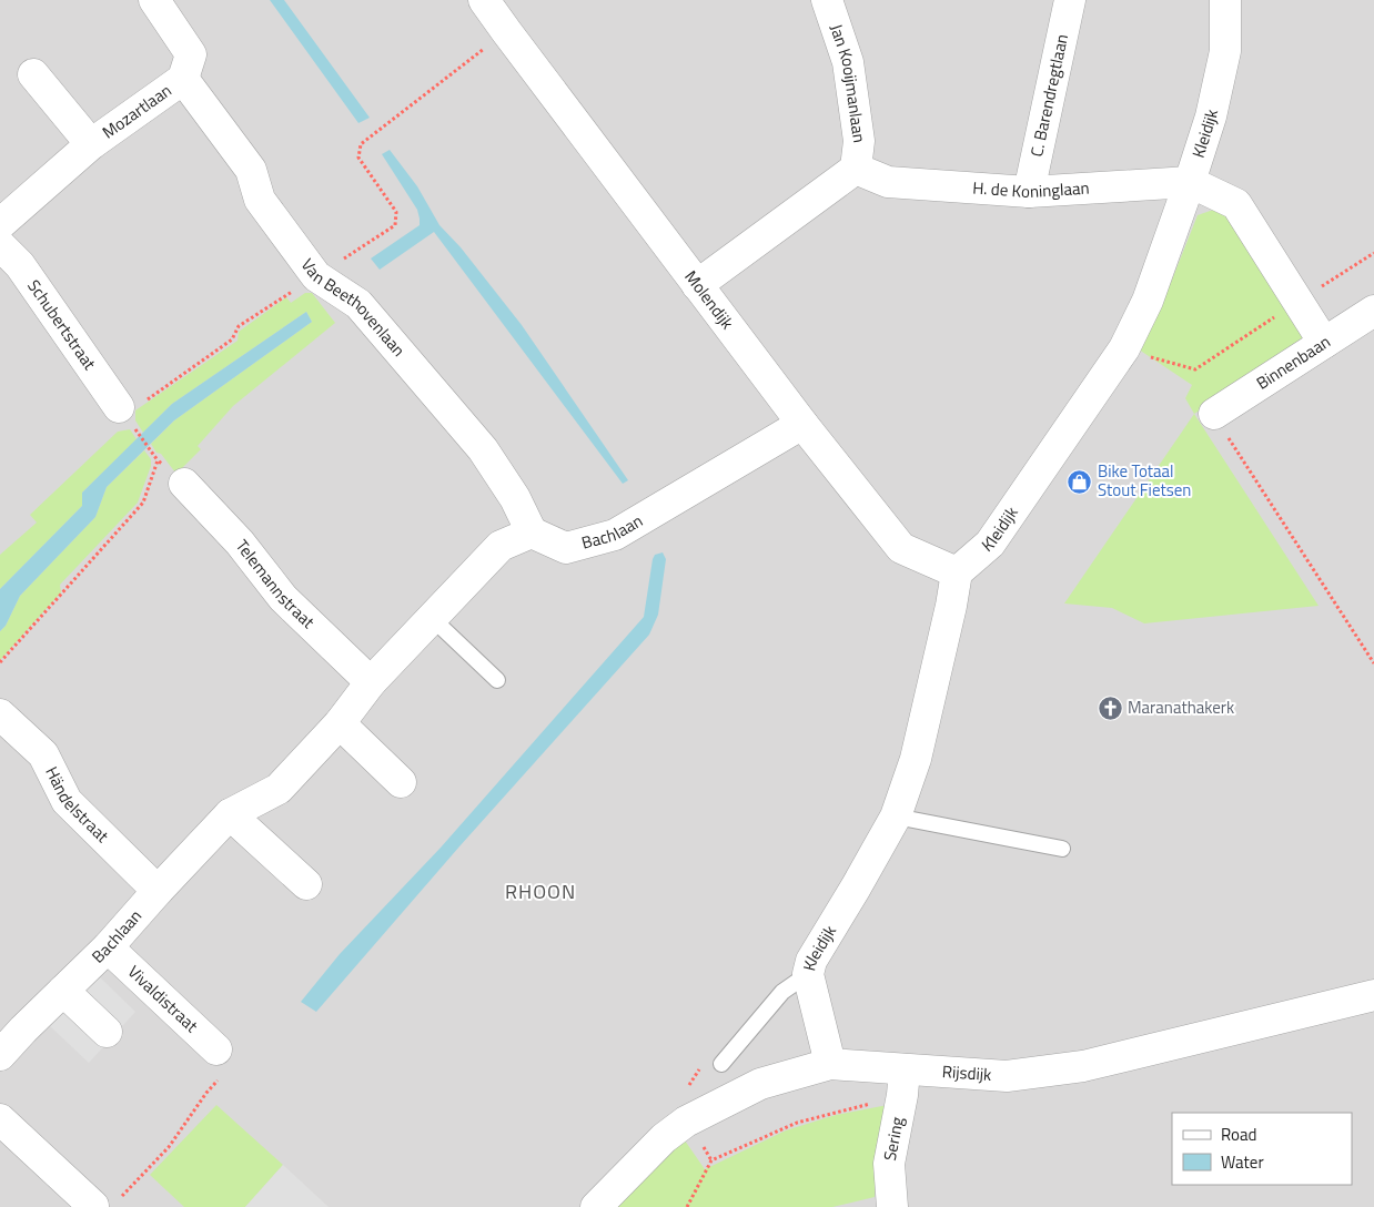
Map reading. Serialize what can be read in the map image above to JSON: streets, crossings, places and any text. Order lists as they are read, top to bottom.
{
  "streets": {
    "street": [
      "Jan Kooijmanlaan",
      "C. Barendregtlaan",
      "Mozartlaan",
      "Kleidijk",
      "H. de Koninglaan",
      "Molendijk",
      "Van Beethovenlaan",
      "Schubertstraat",
      "Binnenbaan",
      "Bachlaan",
      "Telemannstraat",
      "Händelstraat",
      "Vivaldistraat",
      "Rijsdijk",
      "Sering"
    ]
  },
  "crossings": [
    ["Jan Kooijmanlaan", "H. de Koninglaan"],
    ["C. Barendregtlaan", "H. de Koninglaan"],
    ["Mozartlaan", "Van Beethovenlaan"],
    ["Kleidijk", "H. de Koninglaan"],
    ["Kleidijk", "Molendijk"],
    ["Kleidijk", "Rijsdijk"],
    ["H. de Koninglaan", "Binnenbaan"],
    ["Molendijk", "Bachlaan"],
    ["Van Beethovenlaan", "Bachlaan"],
    ["Bachlaan", "Telemannstraat"],
    ["Bachlaan", "Händelstraat"],
    ["Bachlaan", "Vivaldistraat"],
    ["Rijsdijk", "Sering"]
  ],
  "districts": ["RHOON"],
  "places": {
    "shop": ["Bike Totaal Stout Fietsen"],
    "church": ["Maranathakerk"]
  },
  "legend": ["Road", "Water"]
}
